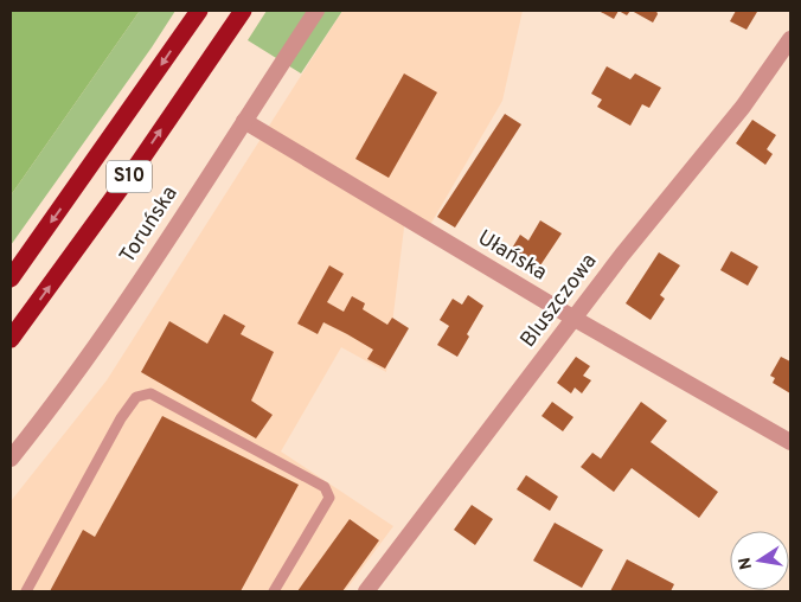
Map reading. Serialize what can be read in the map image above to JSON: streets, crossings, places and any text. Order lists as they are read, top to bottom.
{
  "streets": {
    "highway": ["S10"],
    "street": ["Toruńska", "Ułańska", "Bluszczowa"]
  },
  "crossings": [
    ["Toruńska", "Ułańska"],
    ["Ułańska", "Bluszczowa"]
  ],
  "north": "left"
}
